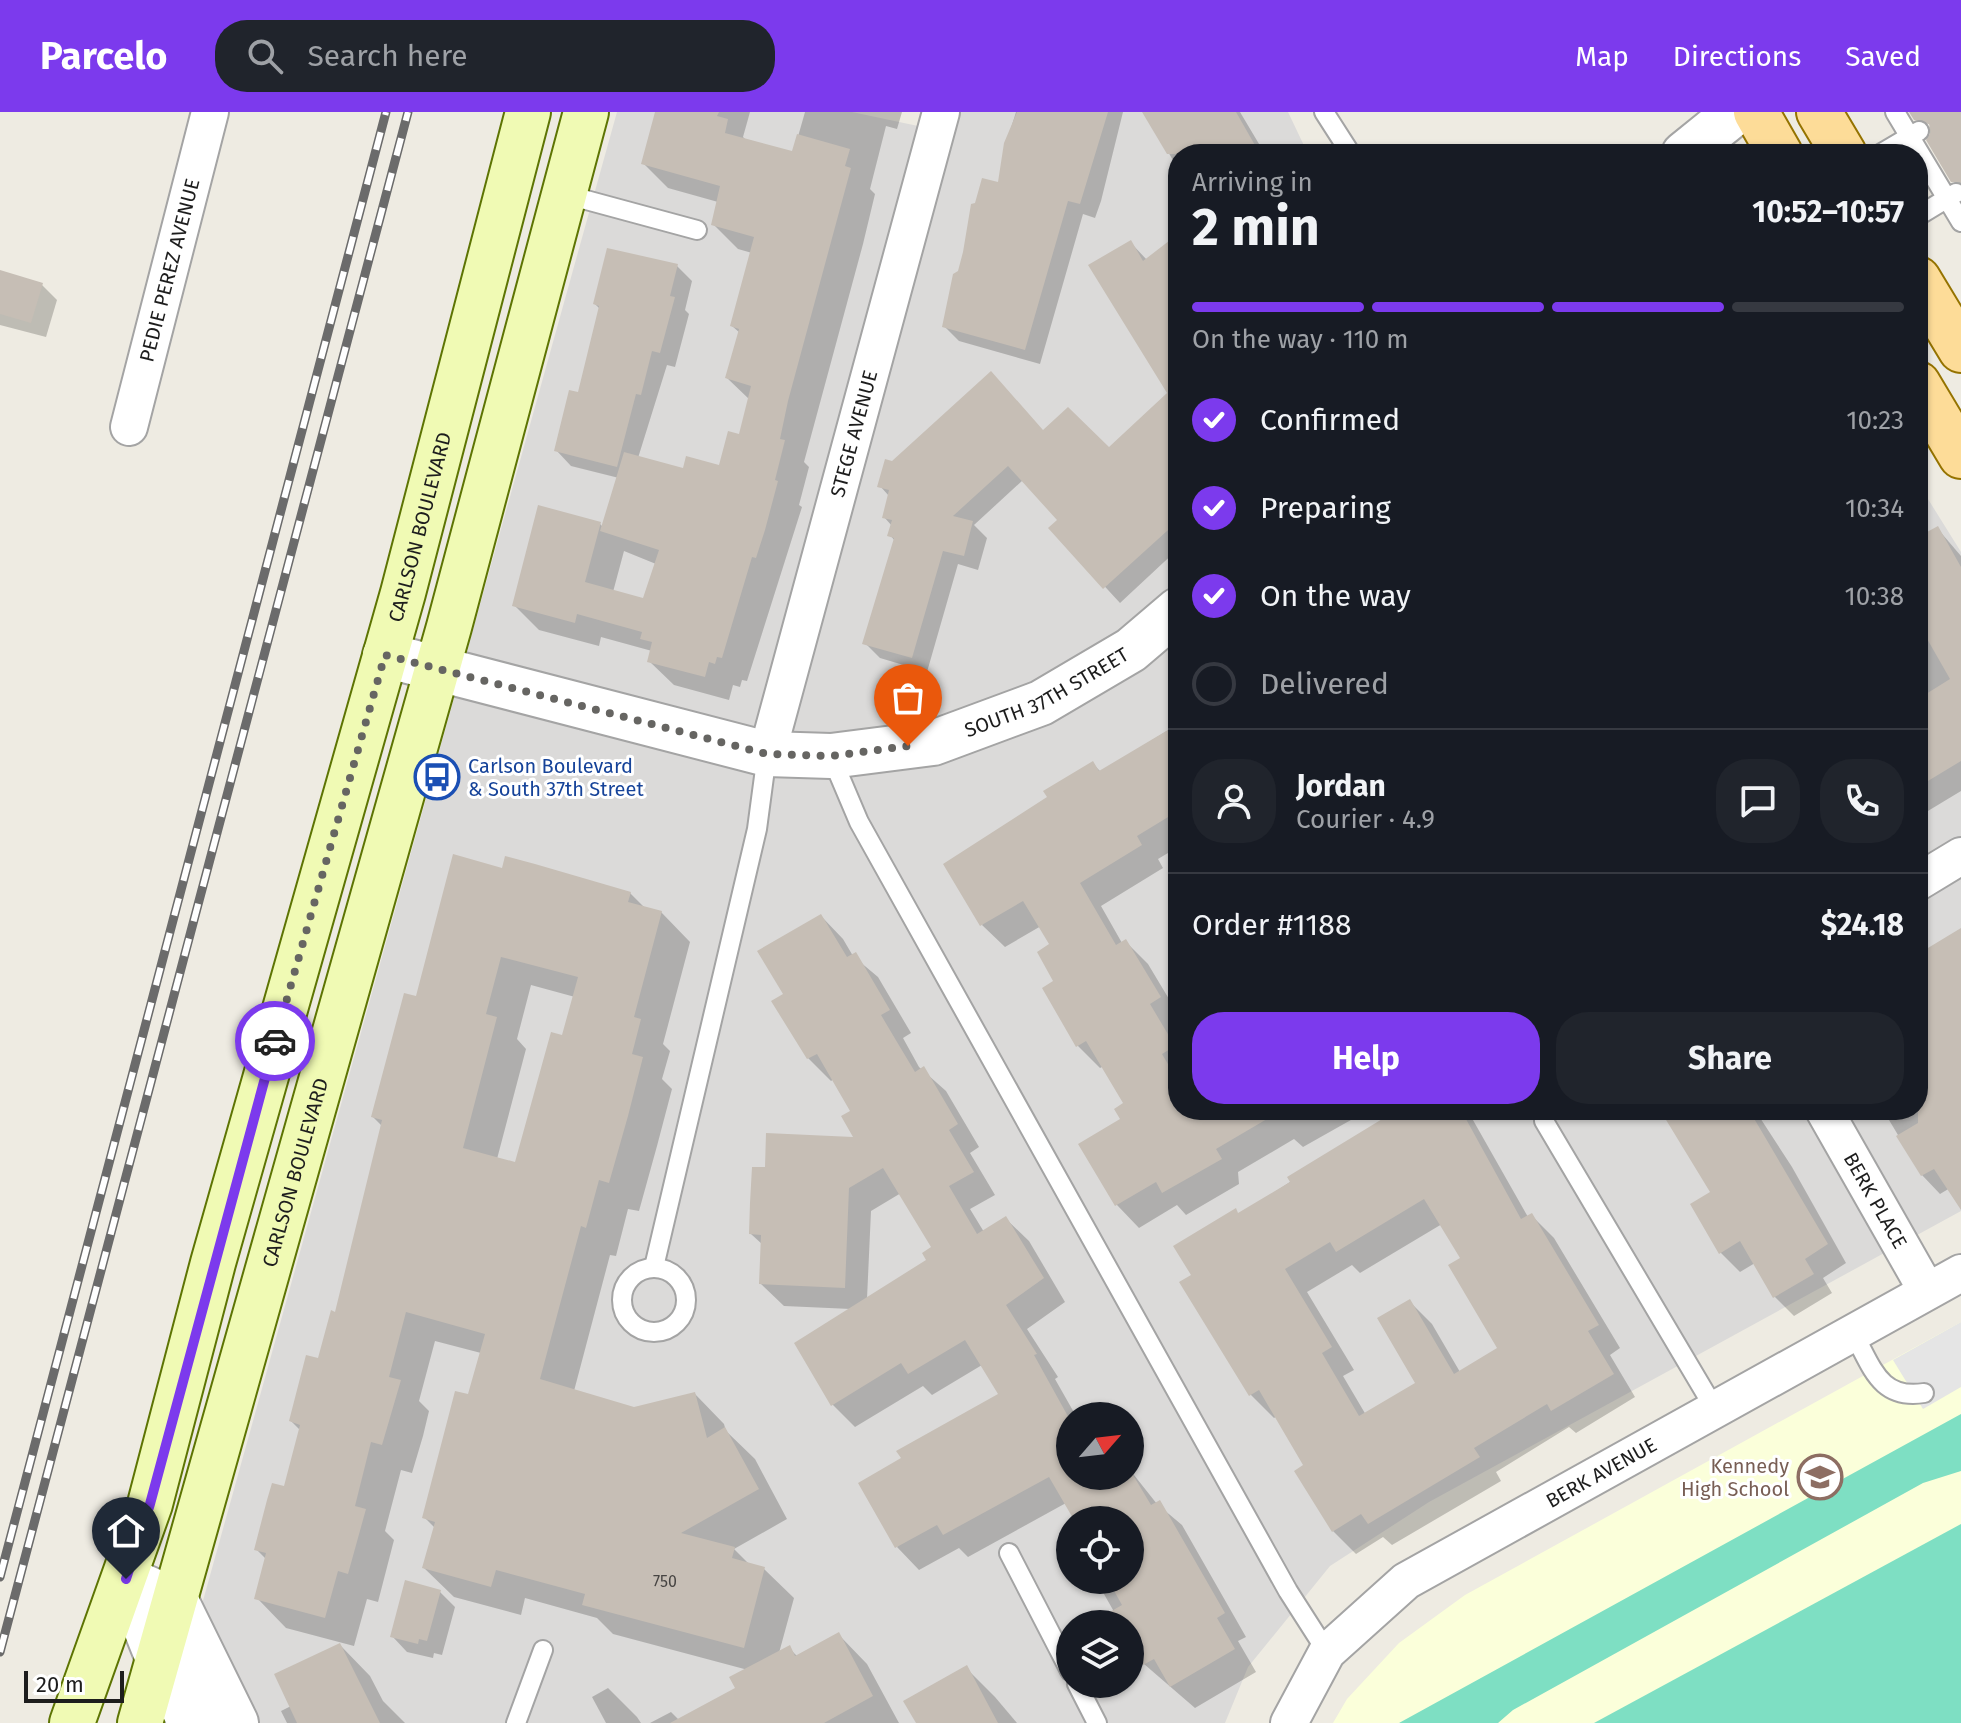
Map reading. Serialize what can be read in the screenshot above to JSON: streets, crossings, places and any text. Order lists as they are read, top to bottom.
{
  "streets": {
    "main road": ["CARLSON BOULEVARD"],
    "street": [
      "PEDIE PEREZ AVENUE",
      "STEGE AVENUE",
      "SOUTH 37TH STREET",
      "BERK PLACE",
      "BERK AVENUE"
    ]
  },
  "crossings": [
    ["STEGE AVENUE", "SOUTH 37TH STREET"],
    ["CARLSON BOULEVARD", "SOUTH 37TH STREET"],
    ["BERK PLACE", "BERK AVENUE"]
  ],
  "places": {
    "bus stop": ["Carlson Boulevard & South 37th Street"],
    "school or university": ["Kennedy High School"]
  },
  "house_numbers": ["750"],
  "scale_bar": "20 m",
  "north": "top right",
  "page": {
    "header": "Parcelo",
    "search": "Search here",
    "nav": ["Map", "Directions", "Saved"],
    "heading": ["2 min", "Arriving in", "10:52–10:57"],
    "panel": [
      "Jordan",
      "Courier · 4.9",
      "Order #1188",
      "$24.18"
    ],
    "bar": "On the way · 110 m",
    "list": [
      ["Confirmed", "10:23"],
      ["Preparing", "10:34"],
      ["On the way", "10:38"],
      "Delivered"
    ],
    "buttons": ["Help", "Share"],
    "scale": "20 m"
  }
}
